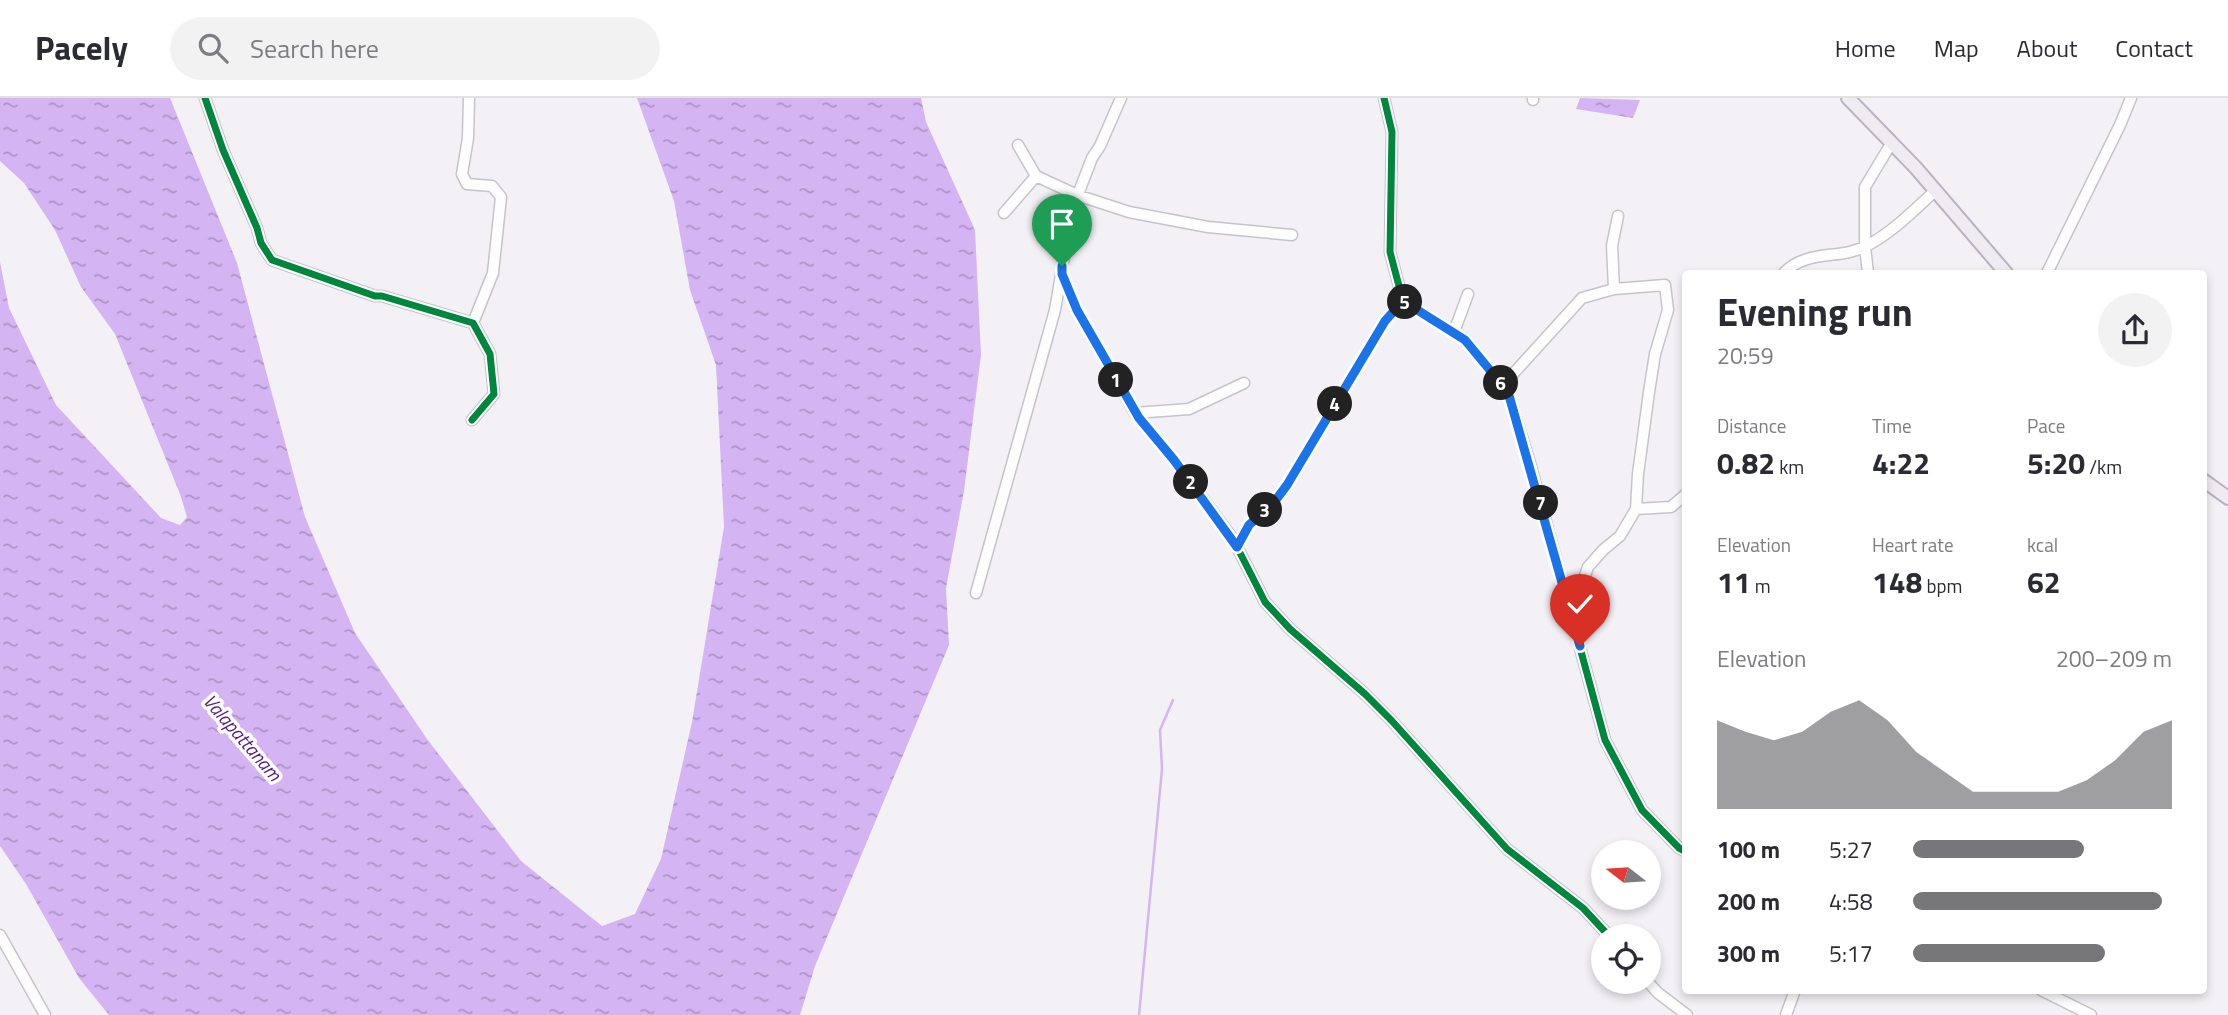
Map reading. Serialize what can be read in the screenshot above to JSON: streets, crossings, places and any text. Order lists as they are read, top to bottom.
{
  "water": ["Valapattanam"],
  "north": "left",
  "page": {
    "header": "Pacely",
    "search": "Search here",
    "nav": [
      "Home",
      "Map",
      "About",
      "Contact"
    ],
    "heading": ["Evening run", "20:59"],
    "pins": [
      "5",
      "1",
      "6",
      "4",
      "2",
      "7",
      "3"
    ],
    "stats": [
      ["Distance", "0.82 km"],
      ["Time", "4:22"],
      ["Pace", "5:20 /km"],
      ["Elevation", "11 m"],
      ["Heart rate", "148 bpm"],
      ["kcal", "62"]
    ],
    "chart": ["Elevation", "200–209 m"],
    "list": [
      {
        "name": "100 m",
        "note": "5:27"
      },
      {
        "name": "200 m",
        "note": "4:58"
      },
      {
        "name": "300 m",
        "note": "5:17"
      }
    ]
  }
}
